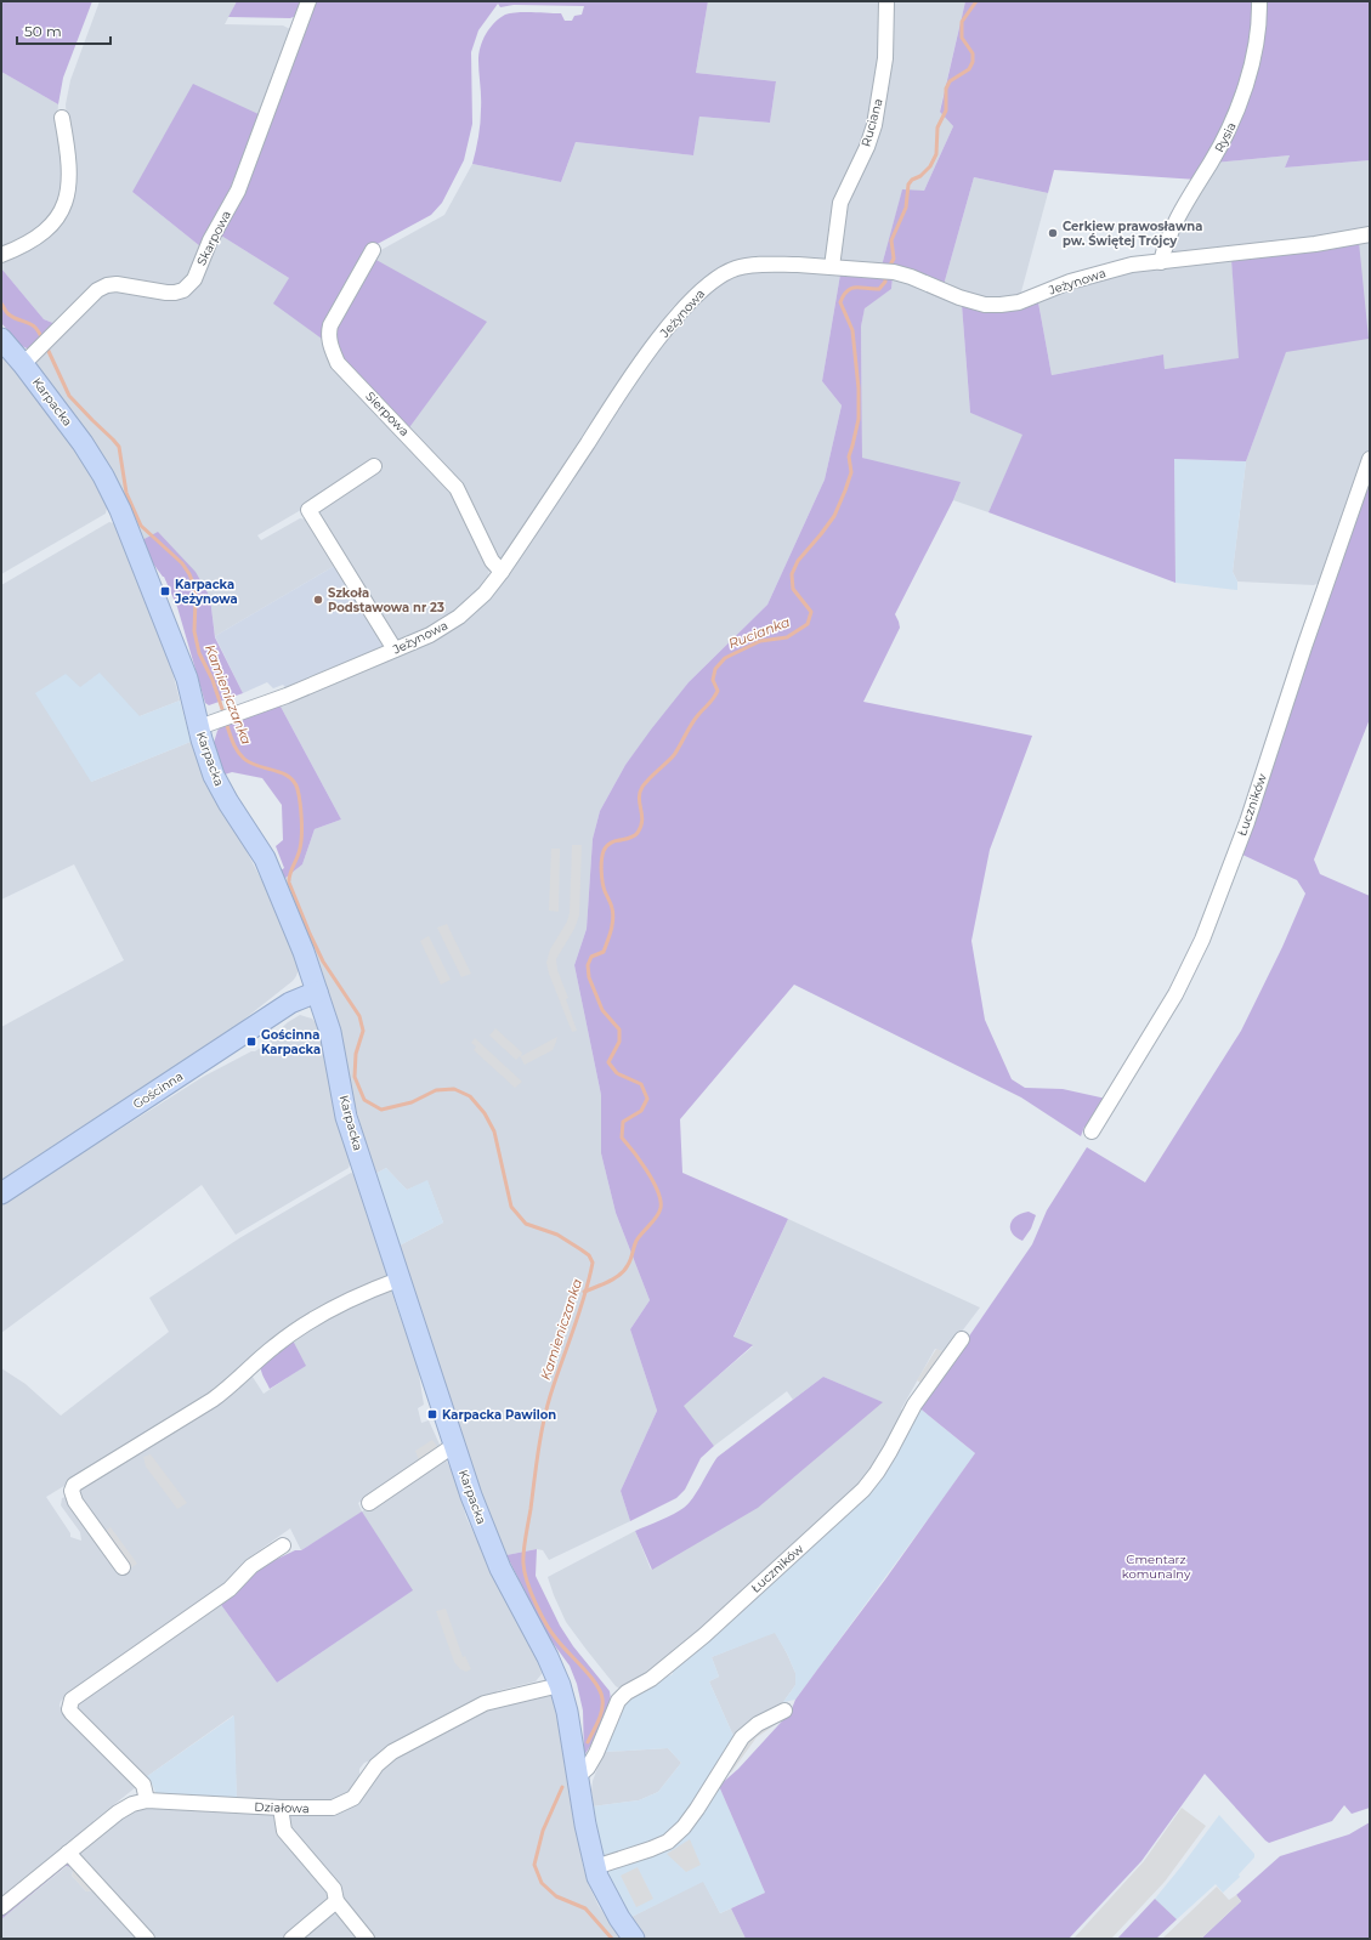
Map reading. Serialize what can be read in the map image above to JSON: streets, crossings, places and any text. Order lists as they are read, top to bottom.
{
  "streets": {
    "street": [
      "Ruciana",
      "Rysia",
      "Skarpowa",
      "Jeżynowa",
      "Karpacka",
      "Sierpowa",
      "Łuczników",
      "Gościnna",
      "Działowa"
    ]
  },
  "crossings": [
    ["Ruciana", "Jeżynowa"],
    ["Rysia", "Jeżynowa"],
    ["Skarpowa", "Karpacka"],
    ["Jeżynowa", "Karpacka"],
    ["Jeżynowa", "Sierpowa"],
    ["Karpacka", "Łuczników"],
    ["Karpacka", "Gościnna"],
    ["Karpacka", "Działowa"]
  ],
  "water": ["Rucianka", "Kamieniczanka"],
  "parks": ["Cmentarz komunalny"],
  "places": {
    "other": ["Cerkiew prawosławna pw. Świętej Trójcy", "Szkoła Podstawowa nr 23"],
    "transit": ["Karpacka Jeżynowa", "Gościnna Karpacka", "Karpacka Pawilon"]
  },
  "scale_bar": "50 m"
}
